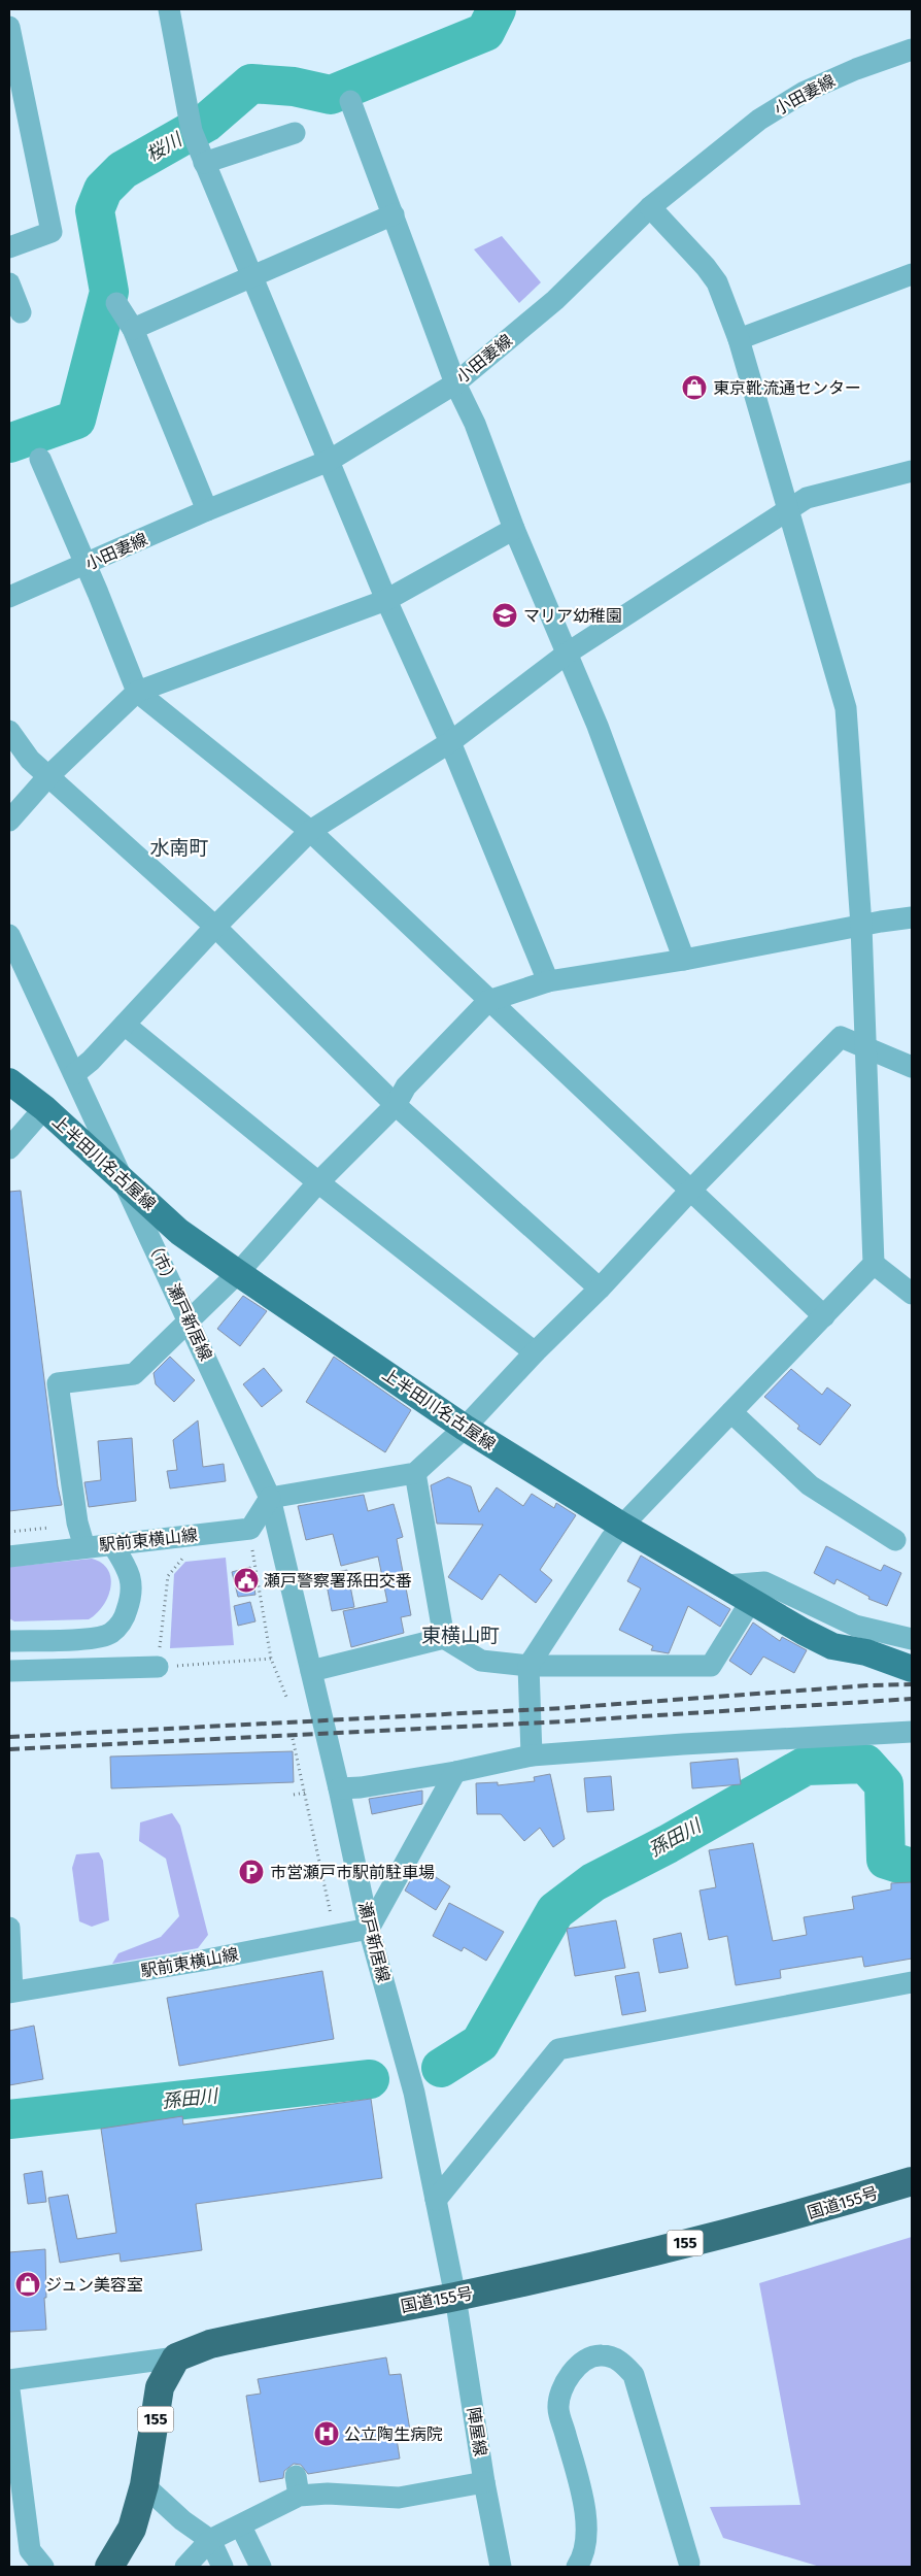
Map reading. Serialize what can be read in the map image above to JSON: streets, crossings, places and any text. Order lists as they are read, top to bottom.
{
  "streets": {
    "highway": ["国道155号", "155"],
    "main road": ["上半田川名古屋線"],
    "street": [
      "小田妻線",
      "（市）瀬戸新居線",
      "駅前東横山線",
      "瀬戸新居線",
      "陣屋線"
    ]
  },
  "crossings": [
    ["上半田川名古屋線", "（市）瀬戸新居線"],
    ["（市）瀬戸新居線", "駅前東横山線"],
    ["（市）瀬戸新居線", "瀬戸新居線"],
    ["駅前東横山線", "瀬戸新居線"],
    ["瀬戸新居線", "国道155号"],
    ["瀬戸新居線", "陣屋線"],
    ["国道155号", "155"],
    ["国道155号", "陣屋線"]
  ],
  "districts": ["水南町", "東横山町"],
  "water": ["桜川", "孫田川"],
  "places": {
    "shop": ["東京靴流通センター", "ジュン美容室"],
    "school or university": ["マリア幼稚園"],
    "public building": ["瀬戸警察署孫田交番"],
    "parking": ["市営瀬戸市駅前駐車場"],
    "hospital": ["公立陶生病院"]
  }
}
